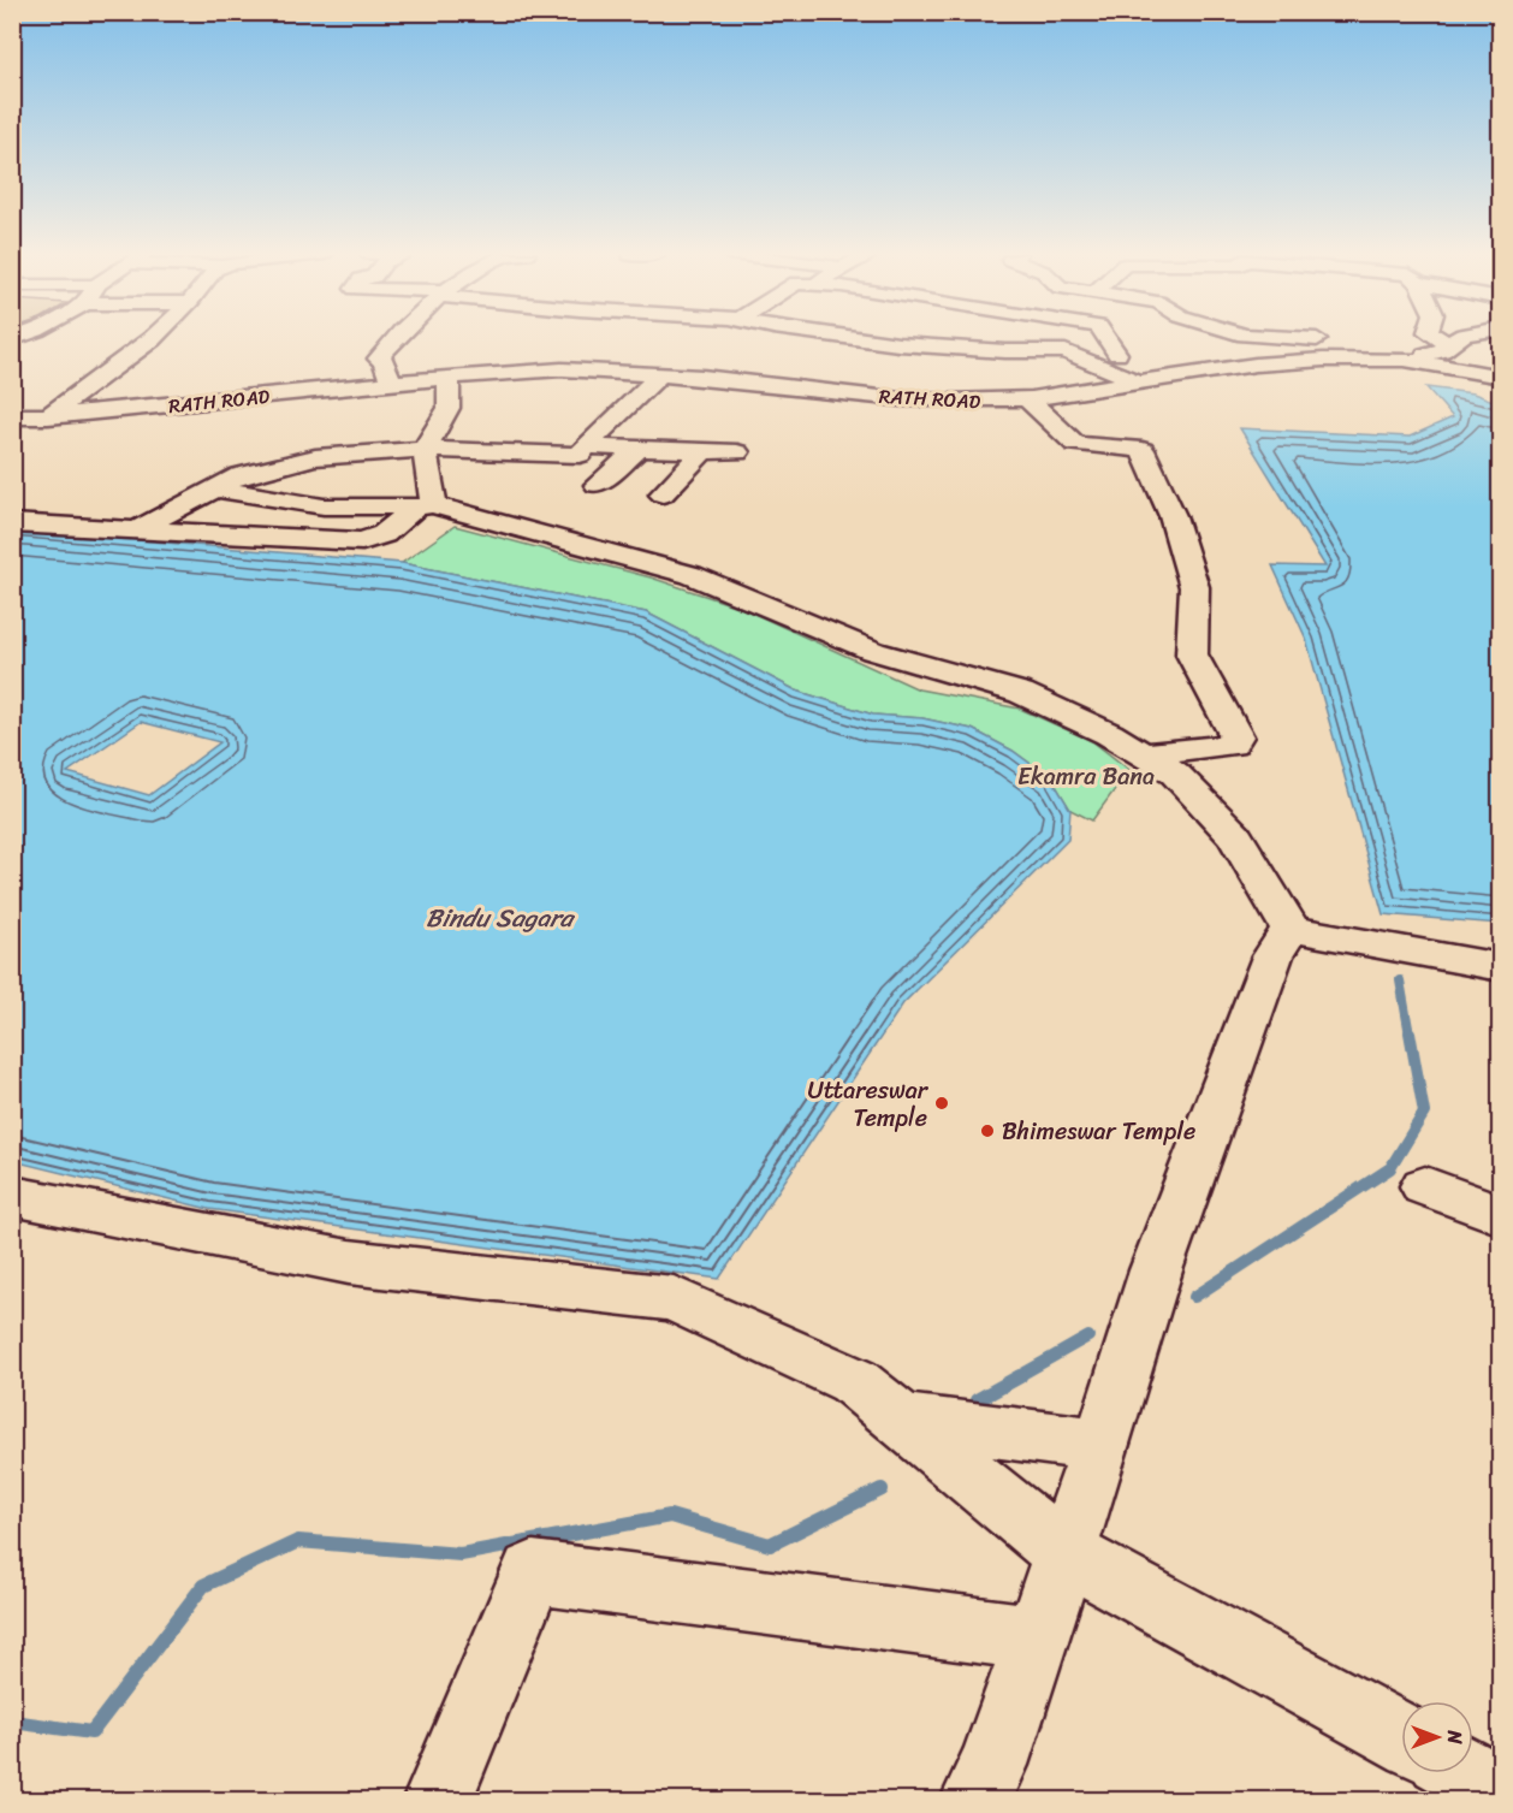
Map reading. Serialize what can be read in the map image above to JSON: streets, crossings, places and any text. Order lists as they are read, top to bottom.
{
  "streets": {
    "street": ["RATH ROAD"]
  },
  "water": ["Bindu Sagara"],
  "parks": ["Ekamra Bana"],
  "places": ["Uttareswar Temple", "Bhimeswar Temple"],
  "north": "right"
}
